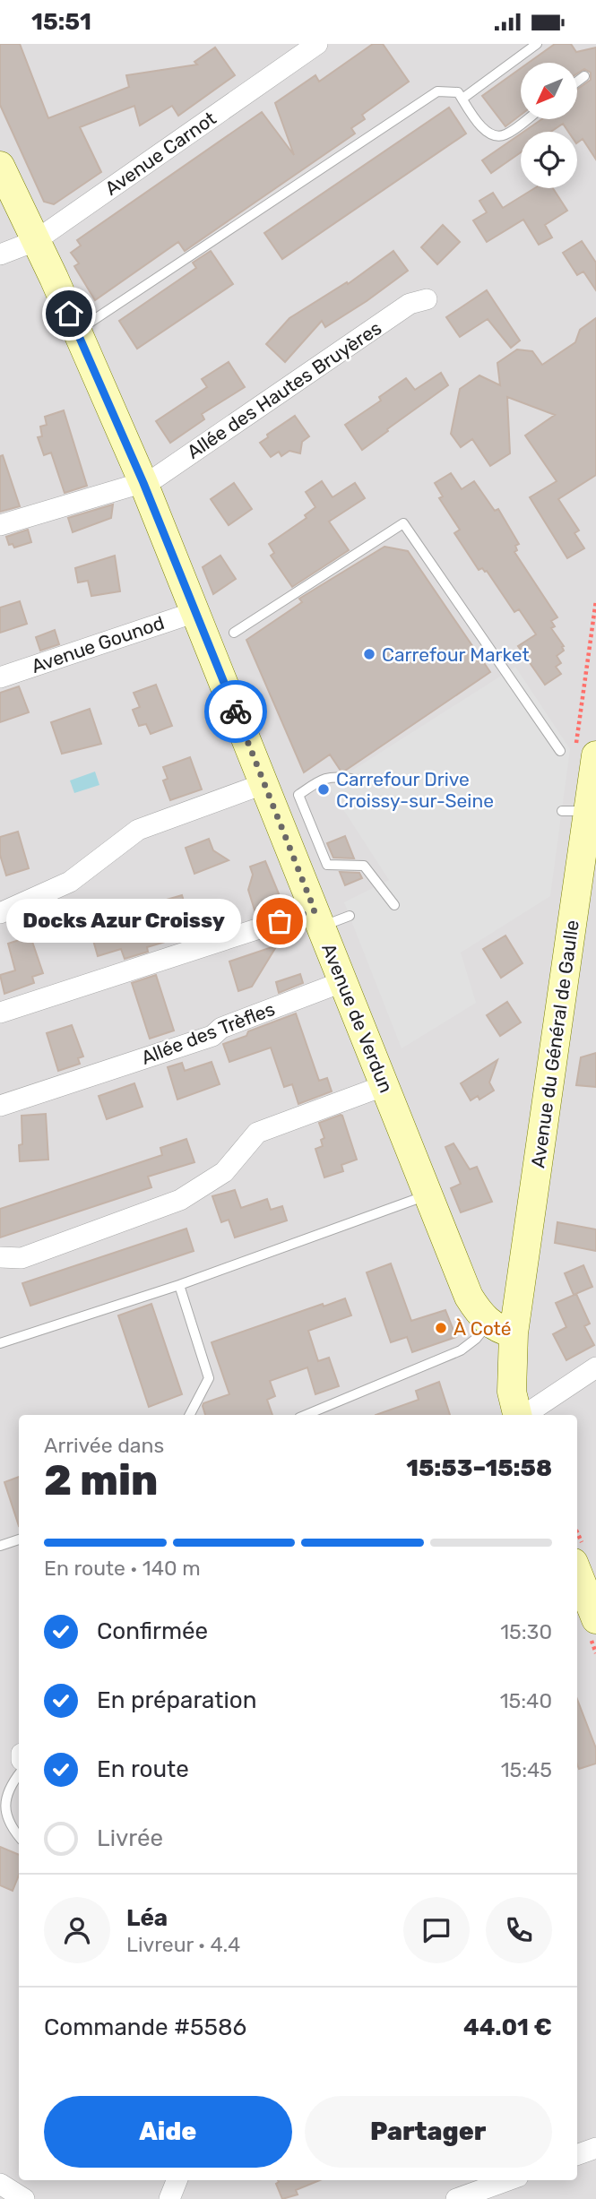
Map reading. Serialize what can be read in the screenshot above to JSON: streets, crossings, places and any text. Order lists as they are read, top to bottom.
{
  "streets": {
    "street": [
      "Avenue Carnot",
      "Allée des Hautes Bruyères",
      "Avenue Gounod",
      "Avenue de Verdun",
      "Allée des Trèfles",
      "Avenue du Général de Gaulle"
    ]
  },
  "crossings": [
    ["Avenue Carnot", "Avenue de Verdun"],
    ["Allée des Hautes Bruyères", "Avenue de Verdun"],
    ["Avenue Gounod", "Avenue de Verdun"],
    ["Avenue de Verdun", "Allée des Trèfles"],
    ["Avenue de Verdun", "Avenue du Général de Gaulle"]
  ],
  "places": [
    "Carrefour Market",
    "Carrefour Drive Croissy-sur-Seine",
    "Docks Azur Croissy",
    "À Coté"
  ],
  "north": "bottom left",
  "page": {
    "status": "15:51",
    "bubble": "Docks Azur Croissy",
    "heading": ["2 min", "Arrivée dans", "15:53–15:58"],
    "panel": [
      "Léa",
      "Livreur · 4.4",
      "Commande #5586",
      "44.01 €"
    ],
    "bar": "En route · 140 m",
    "list": [
      ["Confirmée", "15:30"],
      ["En préparation", "15:40"],
      ["En route", "15:45"],
      "Livrée"
    ],
    "buttons": ["Aide", "Partager"]
  }
}
